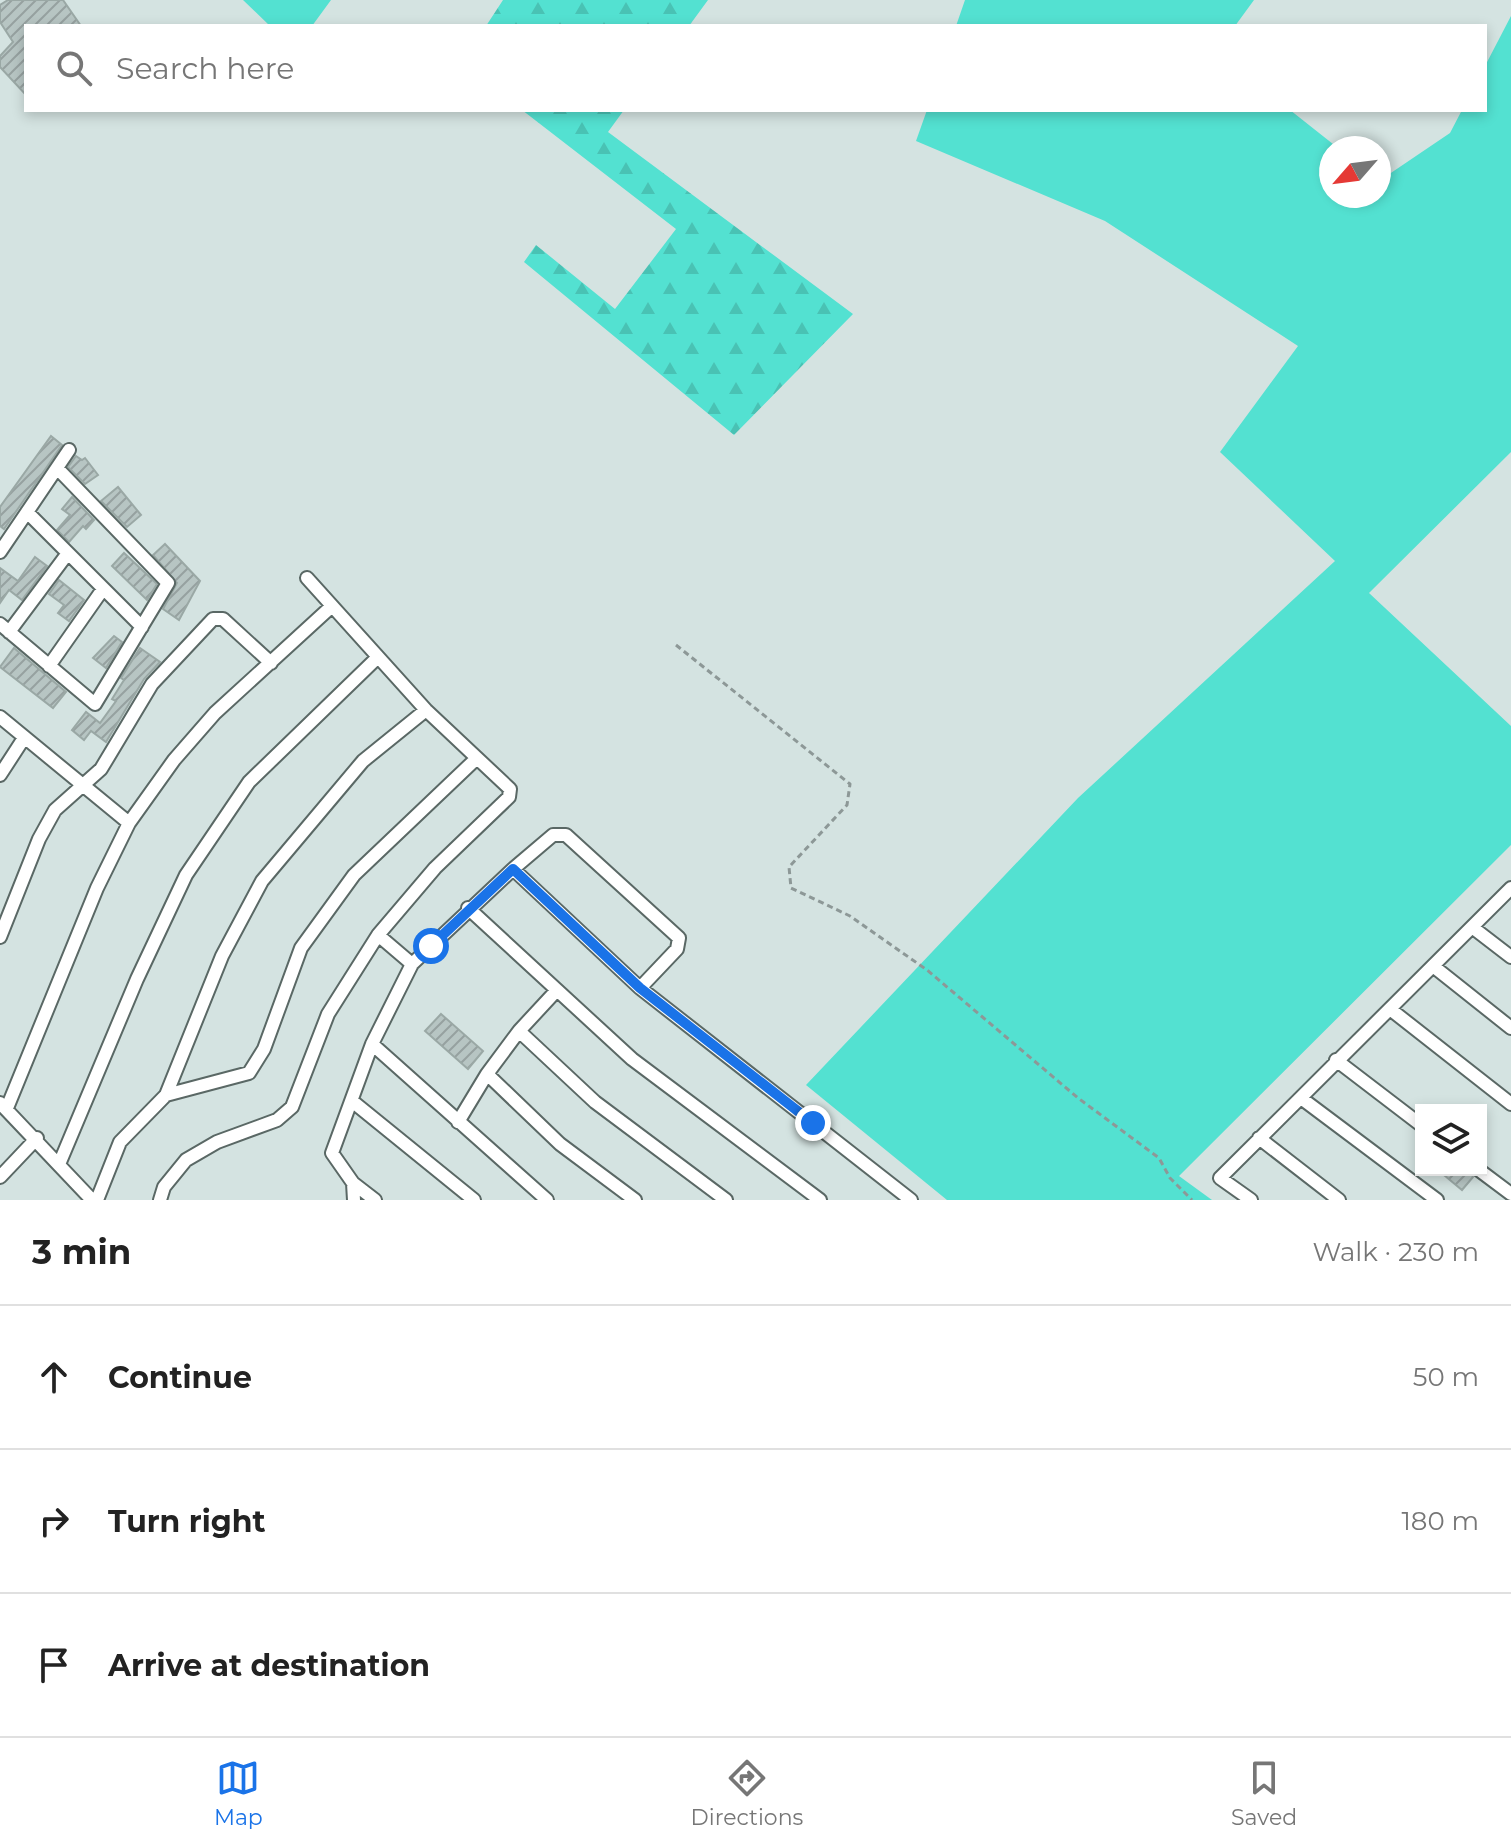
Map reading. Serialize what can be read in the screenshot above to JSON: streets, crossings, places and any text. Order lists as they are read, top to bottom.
{
  "north": "bottom left",
  "page": {
    "search": "Search here",
    "heading": ["3 min", "Walk · 230 m"],
    "list": [
      ["Continue", "50 m"],
      ["Turn right", "180 m"],
      "Arrive at destination"
    ],
    "nav": ["Map", "Directions", "Saved"]
  }
}
